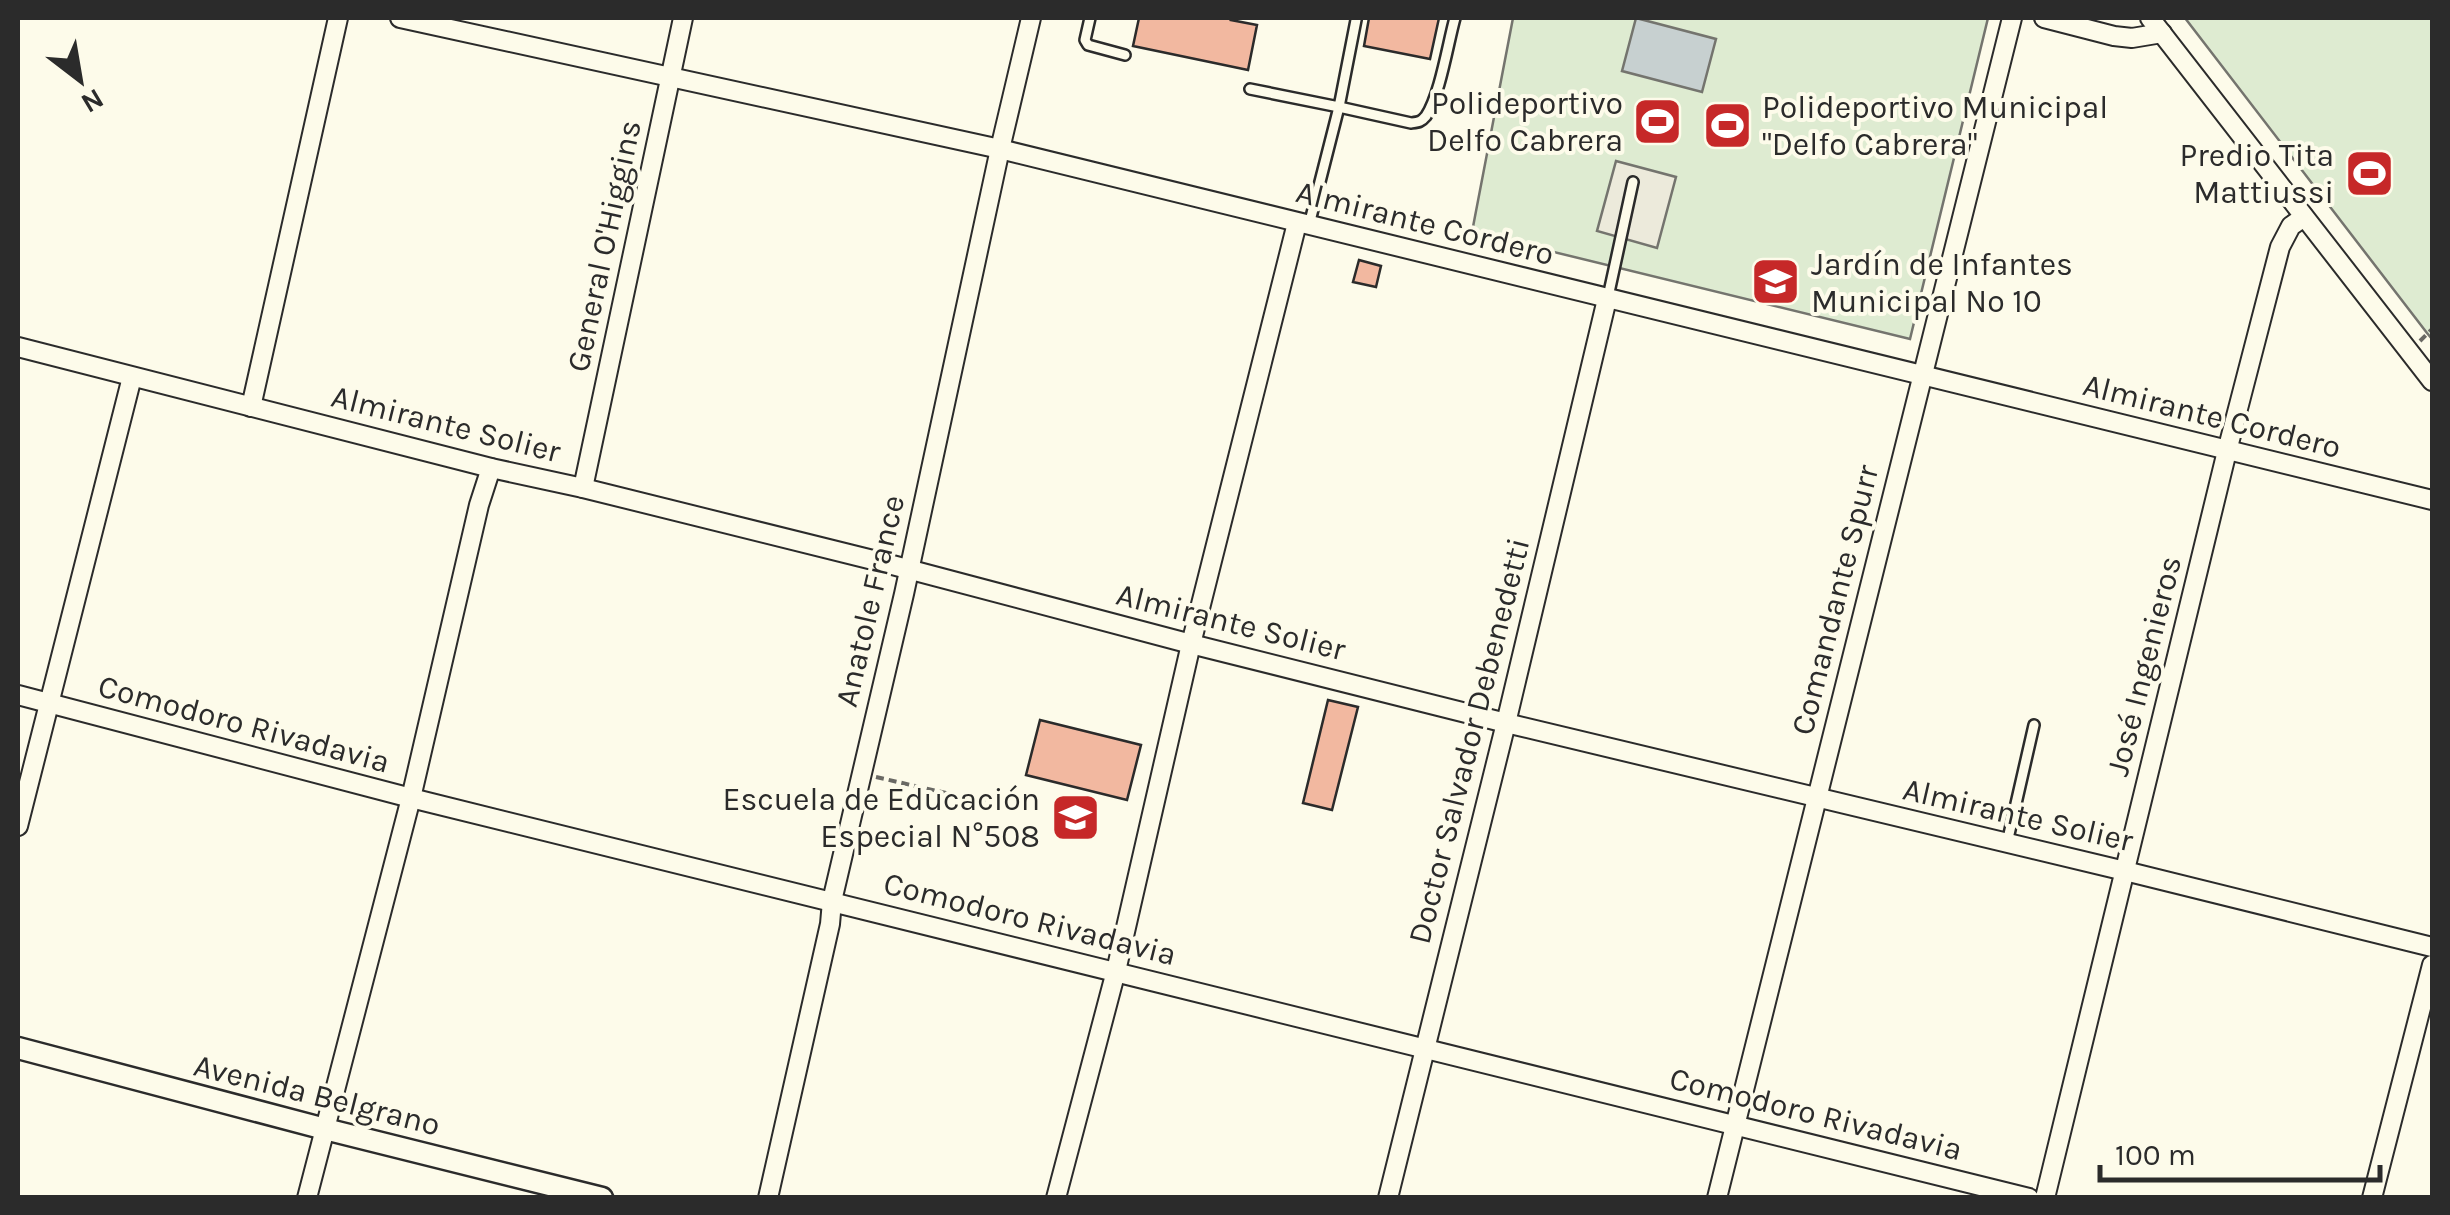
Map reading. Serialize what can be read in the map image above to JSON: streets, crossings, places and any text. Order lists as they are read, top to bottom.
{
  "streets": {
    "street": [
      "Almirante Cordero",
      "General O'Higgins",
      "Almirante Solier",
      "Comandante Spurr",
      "Anatole France",
      "José Ingenieros",
      "Comodoro Rivadavia",
      "Doctor Salvador Debenedetti",
      "Avenida Belgrano"
    ]
  },
  "crossings": [
    ["Almirante Cordero", "General O'Higgins"],
    ["Almirante Cordero", "Comandante Spurr"],
    ["Almirante Cordero", "Anatole France"],
    ["Almirante Cordero", "José Ingenieros"],
    ["Almirante Cordero", "Doctor Salvador Debenedetti"],
    ["General O'Higgins", "Almirante Solier"],
    ["Almirante Solier", "Comandante Spurr"],
    ["Almirante Solier", "Anatole France"],
    ["Almirante Solier", "José Ingenieros"],
    ["Almirante Solier", "Doctor Salvador Debenedetti"],
    ["Comandante Spurr", "Comodoro Rivadavia"],
    ["Anatole France", "Comodoro Rivadavia"],
    ["Comodoro Rivadavia", "Doctor Salvador Debenedetti"]
  ],
  "places": {
    "sports": ["Polideportivo Delfo Cabrera", "Polideportivo Municipal \"Delfo Cabrera\"", "Predio Tita Mattiussi"],
    "school or university": ["Jardín de Infantes Municipal Nº 10", "Escuela de Educación Especial N°508"]
  },
  "scale_bar": "100 m",
  "north": "bottom right"
}
